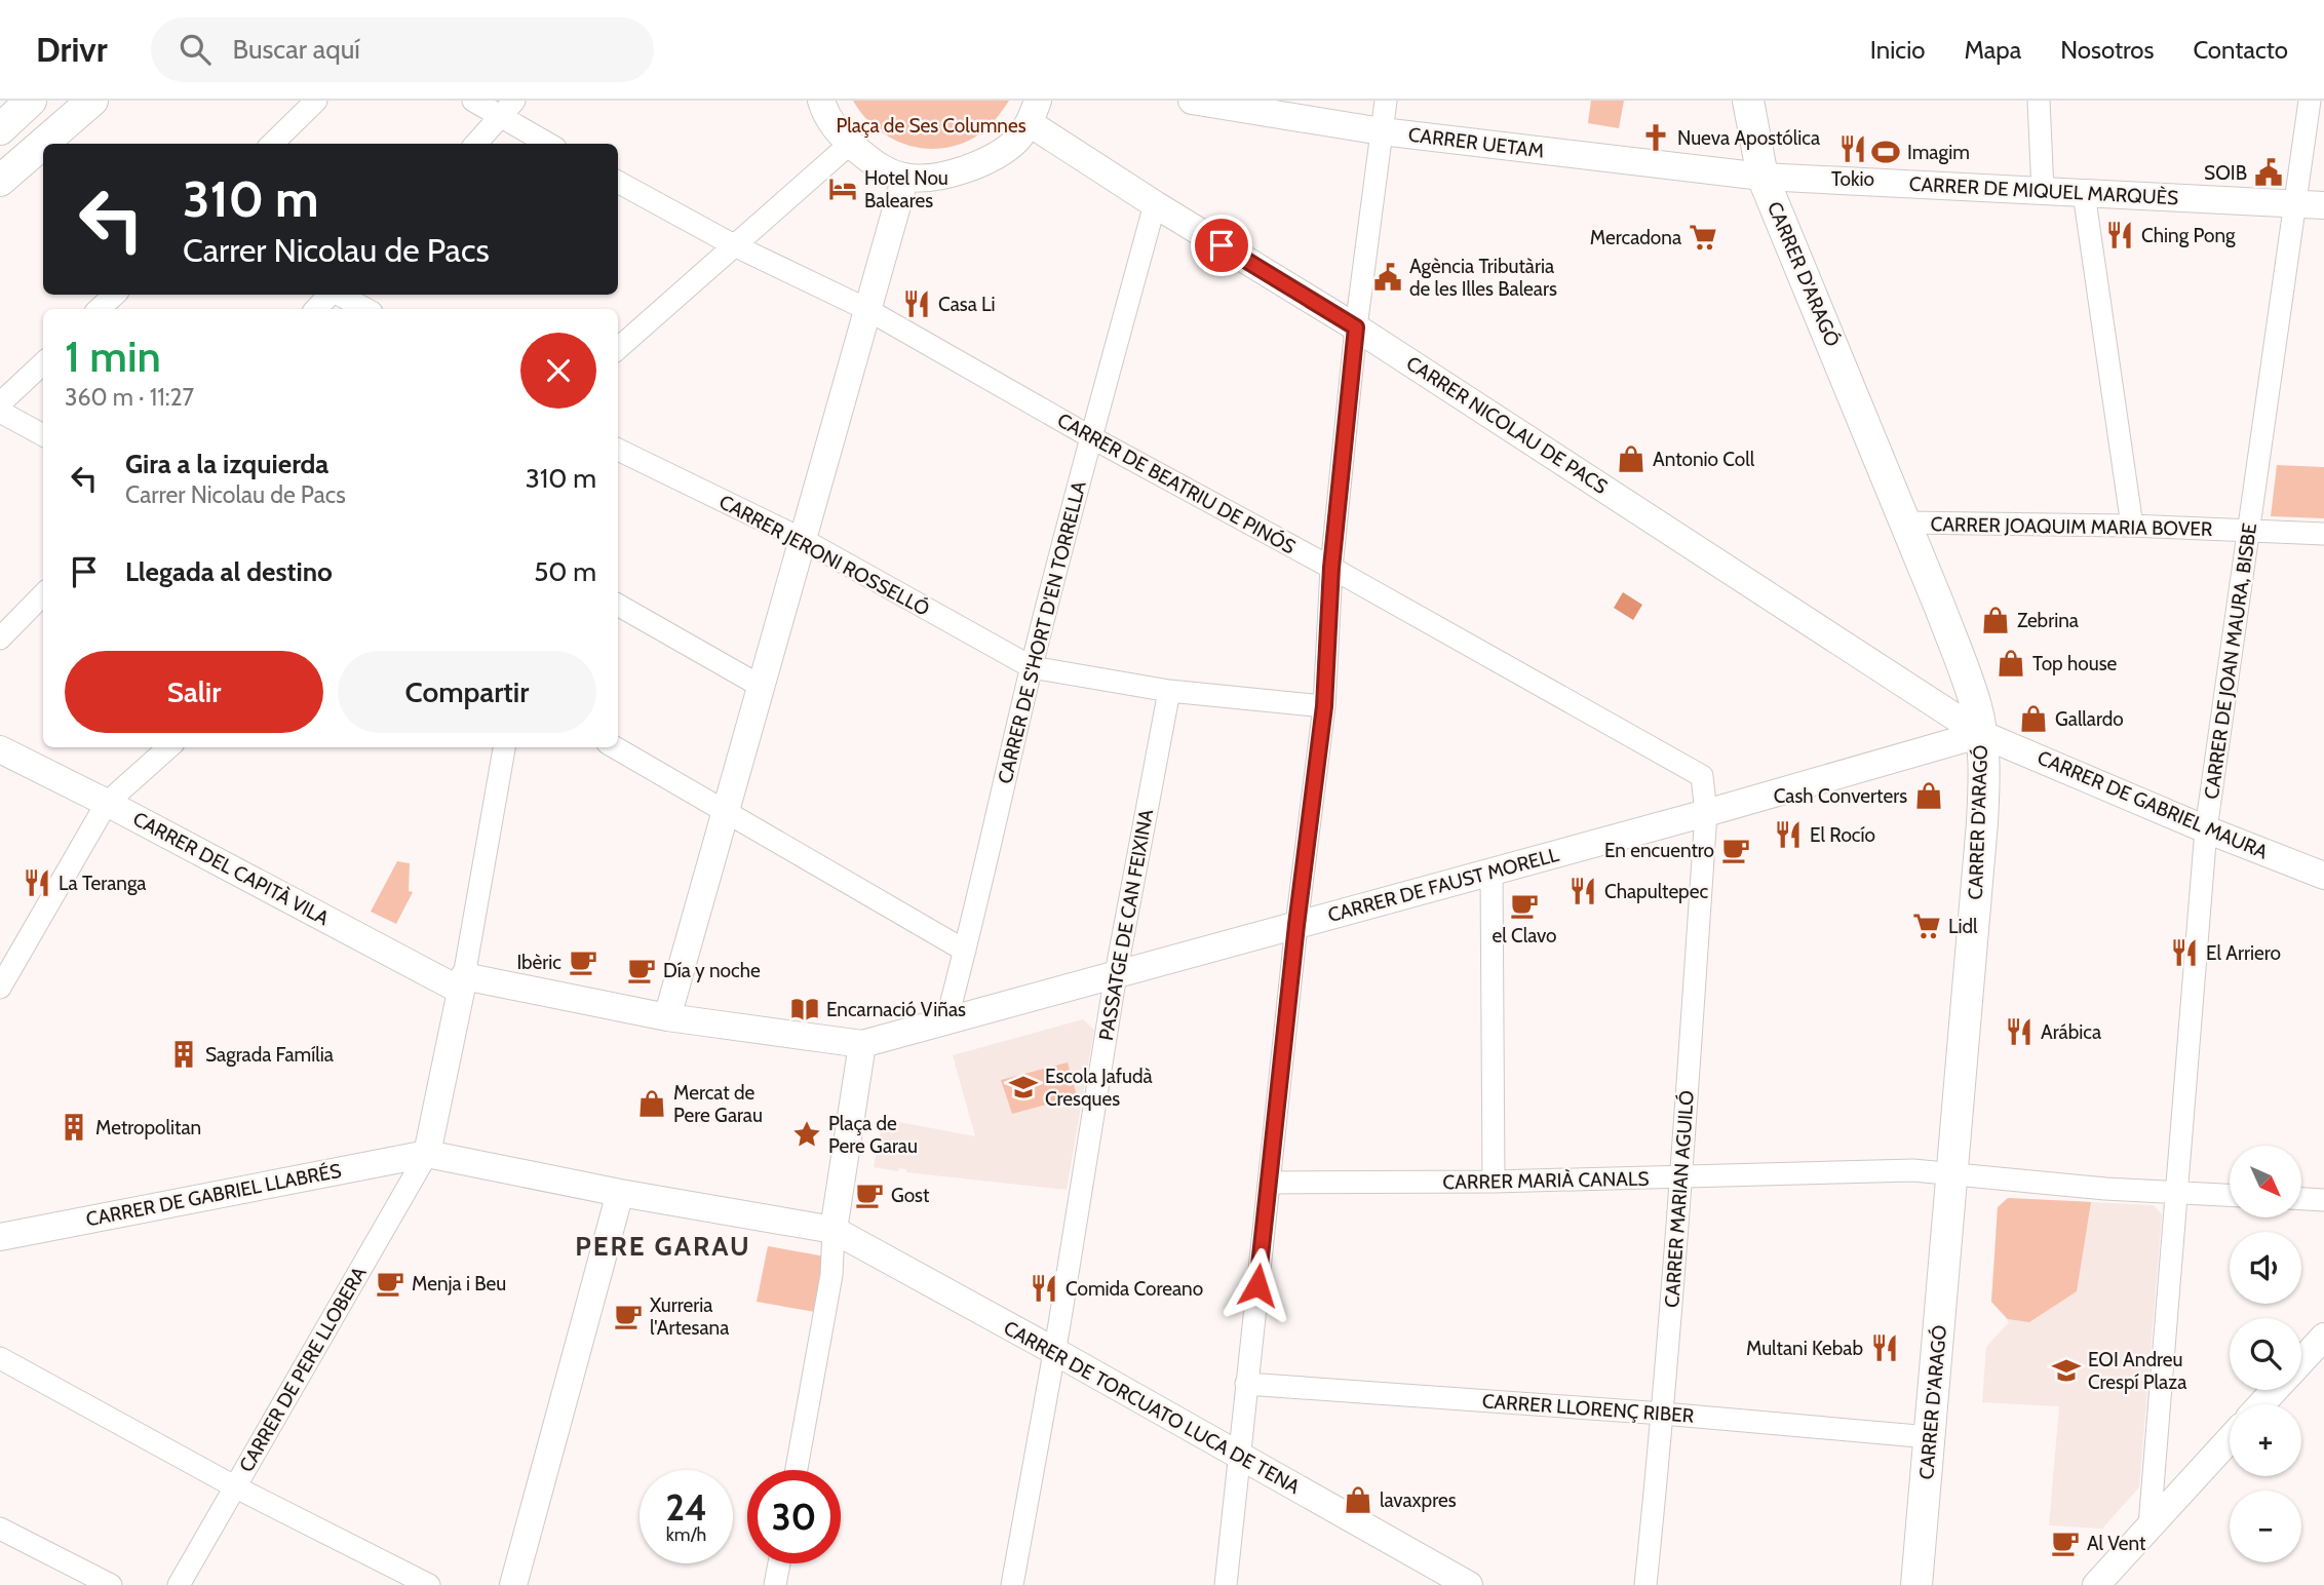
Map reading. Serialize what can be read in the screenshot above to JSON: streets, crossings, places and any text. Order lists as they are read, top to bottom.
{
  "streets": {
    "main road": ["CARRER D'ARAGÓ"],
    "street": [
      "CARRER UETAM",
      "CARRER DE MIQUEL MARQUÈS",
      "CARRER NICOLAU DE PACS",
      "CARRER DE BEATRIU DE PINÓS",
      "CARRER JOAQUIM MARIA BOVER",
      "CARRER JERONI ROSSELLÓ",
      "CARRER DE S'HORT D'EN TORRELLA",
      "CARRER DE JOAN MAURA, BISBE",
      "CARRER DE GABRIEL MAURA",
      "CARRER DEL CAPITÀ VILA",
      "CARRER DE FAUST MORELL",
      "PASSATGE DE CAN FEIXINA",
      "CARRER MARIÀ CANALS",
      "CARRER DE GABRIEL LLABRÉS",
      "CARRER MARIAN AGUILÓ",
      "CARRER DE PERE LLOBERA",
      "CARRER DE TORCUATO LUCA DE TENA",
      "CARRER LLORENÇ RIBER"
    ]
  },
  "crossings": [
    ["CARRER UETAM", "CARRER DE MIQUEL MARQUÈS"],
    ["CARRER UETAM", "CARRER D'ARAGÓ"],
    ["CARRER DE MIQUEL MARQUÈS", "CARRER D'ARAGÓ"],
    ["CARRER DE MIQUEL MARQUÈS", "CARRER DE JOAN MAURA, BISBE"],
    ["CARRER D'ARAGÓ", "CARRER NICOLAU DE PACS"],
    ["CARRER D'ARAGÓ", "CARRER JOAQUIM MARIA BOVER"],
    ["CARRER D'ARAGÓ", "CARRER DE GABRIEL MAURA"],
    ["CARRER D'ARAGÓ", "CARRER DE FAUST MORELL"],
    ["CARRER D'ARAGÓ", "CARRER MARIÀ CANALS"],
    ["CARRER D'ARAGÓ", "CARRER LLORENÇ RIBER"],
    ["CARRER NICOLAU DE PACS", "CARRER DE S'HORT D'EN TORRELLA"],
    ["CARRER NICOLAU DE PACS", "CARRER DE GABRIEL MAURA"],
    ["CARRER NICOLAU DE PACS", "CARRER DE FAUST MORELL"],
    ["CARRER DE BEATRIU DE PINÓS", "CARRER DE S'HORT D'EN TORRELLA"],
    ["CARRER DE BEATRIU DE PINÓS", "CARRER DE FAUST MORELL"],
    ["CARRER DE BEATRIU DE PINÓS", "CARRER MARIAN AGUILÓ"],
    ["CARRER JOAQUIM MARIA BOVER", "CARRER DE JOAN MAURA, BISBE"],
    ["CARRER JERONI ROSSELLÓ", "CARRER DE S'HORT D'EN TORRELLA"],
    ["CARRER JERONI ROSSELLÓ", "PASSATGE DE CAN FEIXINA"],
    ["CARRER DE S'HORT D'EN TORRELLA", "CARRER DE FAUST MORELL"],
    ["CARRER DE JOAN MAURA, BISBE", "CARRER DE GABRIEL MAURA"],
    ["CARRER DE JOAN MAURA, BISBE", "CARRER MARIÀ CANALS"],
    ["CARRER DE GABRIEL MAURA", "CARRER DE FAUST MORELL"],
    ["CARRER DE FAUST MORELL", "PASSATGE DE CAN FEIXINA"],
    ["CARRER DE FAUST MORELL", "CARRER MARIAN AGUILÓ"],
    ["PASSATGE DE CAN FEIXINA", "CARRER DE TORCUATO LUCA DE TENA"],
    ["CARRER MARIÀ CANALS", "CARRER MARIAN AGUILÓ"],
    ["CARRER DE GABRIEL LLABRÉS", "CARRER DE PERE LLOBERA"],
    ["CARRER MARIAN AGUILÓ", "CARRER LLORENÇ RIBER"]
  ],
  "districts": ["PERE GARAU"],
  "parks": ["Plaça de Ses Columnes"],
  "places": {
    "church": ["Nueva Apostólica"],
    "restaurant": [
      "Tokio",
      "Ching Pong",
      "Casa Li",
      "El Rocío",
      "La Teranga",
      "Chapultepec",
      "El Arriero",
      "Arábica",
      "Comida Coreano",
      "Multani Kebab"
    ],
    "sports": ["Imagim"],
    "public building": ["SOIB", "Agència Tributària de les Illes Balears"],
    "hotel": ["Hotel Nou Baleares"],
    "supermarket": ["Mercadona", "Lidl"],
    "shop": [
      "Antonio Coll",
      "Zebrina",
      "Top house",
      "Gallardo",
      "Cash Converters",
      "Mercat de Pere Garau",
      "lavaxpres"
    ],
    "cafe": [
      "En encuentro",
      "el Clavo",
      "Ibèric",
      "Día y noche",
      "Gost",
      "Menja i Beu",
      "Xurreria l'Artesana",
      "Al Vent"
    ],
    "library": ["Encarnació Viñas"],
    "building": ["Sagrada Família", "Metropolitan"],
    "school or university": ["Escola Jafudà Cresques", "EOI Andreu Crespí Plaza"],
    "place": ["Plaça de Pere Garau"]
  },
  "north": "bottom right",
  "page": {
    "header": "Drivr",
    "search": "Buscar aquí",
    "nav": [
      "Inicio",
      "Mapa",
      "Nosotros",
      "Contacto"
    ],
    "turn": ["310 m", "Carrer Nicolau de Pacs"],
    "heading": ["1 min", "360 m · 11:27"],
    "list": [
      {
        "name": "Gira a la izquierda",
        "note": "Carrer Nicolau de Pacs",
        "value": "310 m"
      },
      {
        "name": "Llegada al destino",
        "value": "50 m"
      }
    ],
    "buttons": ["Salir", "Compartir"],
    "map_buttons": ["+", "−"],
    "speed": "24 km/h",
    "limit": "30"
  }
}
